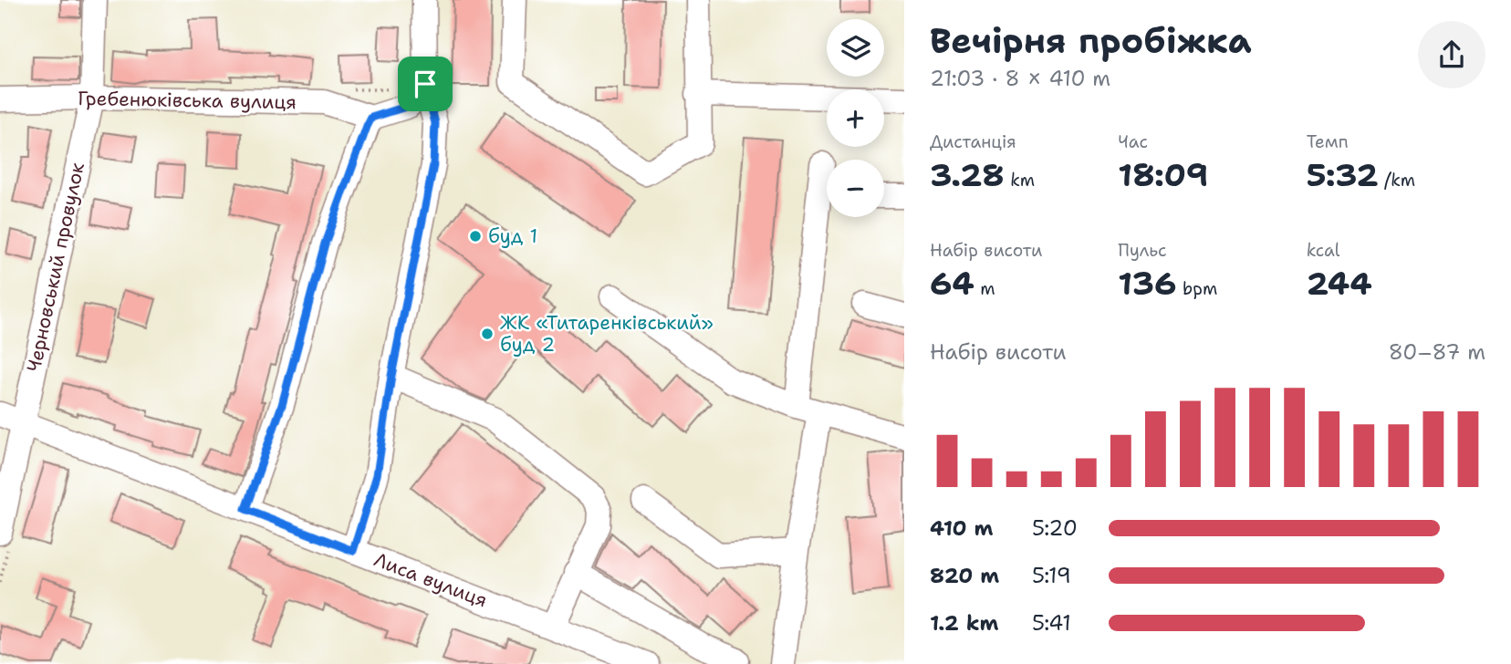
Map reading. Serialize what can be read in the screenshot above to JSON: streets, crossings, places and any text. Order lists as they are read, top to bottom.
{
  "streets": {
    "street": ["Гребенюківська вулиця", "Черновський провулок", "Лиса вулиця"]
  },
  "crossings": [
    ["Гребенюківська вулиця", "Черновський провулок"],
    ["Черновський провулок", "Лиса вулиця"]
  ],
  "places": ["буд 1", "ЖК «Титаренківський» буд 2"],
  "page": {
    "heading": ["Вечірня пробіжка", "21:03 · 8 × 410 m"],
    "map_buttons": ["+", "−"],
    "stats": [
      ["Дистанція", "3.28 km"],
      ["Час", "18:09"],
      ["Темп", "5:32 /km"],
      ["Набір висоти", "64 m"],
      ["Пульс", "136 bpm"],
      ["kcal", "244"]
    ],
    "chart": ["Набір висоти", "80–87 m"],
    "list": [
      {
        "name": "410 m",
        "note": "5:20"
      },
      {
        "name": "820 m",
        "note": "5:19"
      },
      {
        "name": "1.2 km",
        "note": "5:41"
      }
    ]
  }
}
